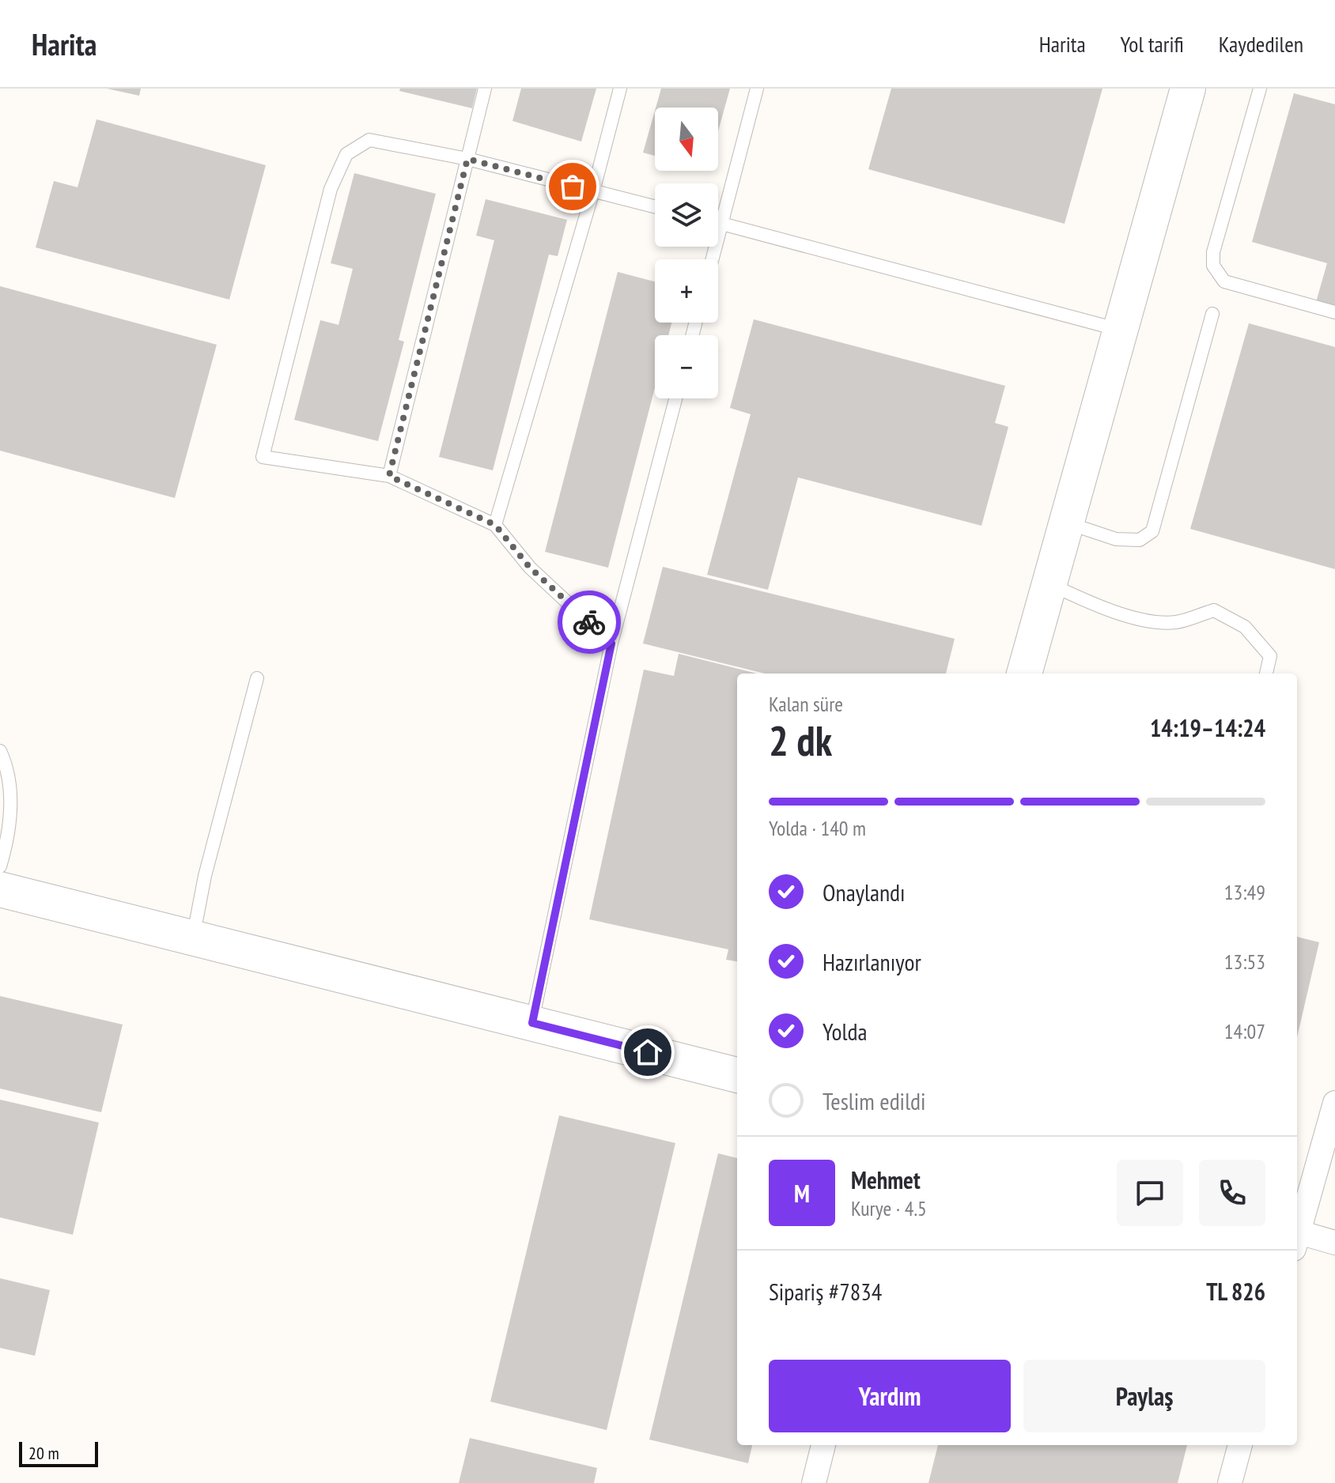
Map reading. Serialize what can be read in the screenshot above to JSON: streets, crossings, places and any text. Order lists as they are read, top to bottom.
{
  "scale_bar": "20 m",
  "north": "bottom",
  "page": {
    "header": "Harita",
    "nav": ["Harita", "Yol tarifi", "Kaydedilen"],
    "map_buttons": ["+", "−"],
    "heading": ["2 dk", "Kalan süre", "14:19–14:24"],
    "panel": [
      "Mehmet",
      "Kurye · 4.5",
      "Sipariş #7834",
      "TL 826"
    ],
    "bar": "Yolda · 140 m",
    "list": [
      ["Onaylandı", "13:49"],
      ["Hazırlanıyor", "13:53"],
      ["Yolda", "14:07"],
      "Teslim edildi"
    ],
    "round": "M",
    "buttons": ["Yardım", "Paylaş"],
    "scale": "20 m"
  }
}
